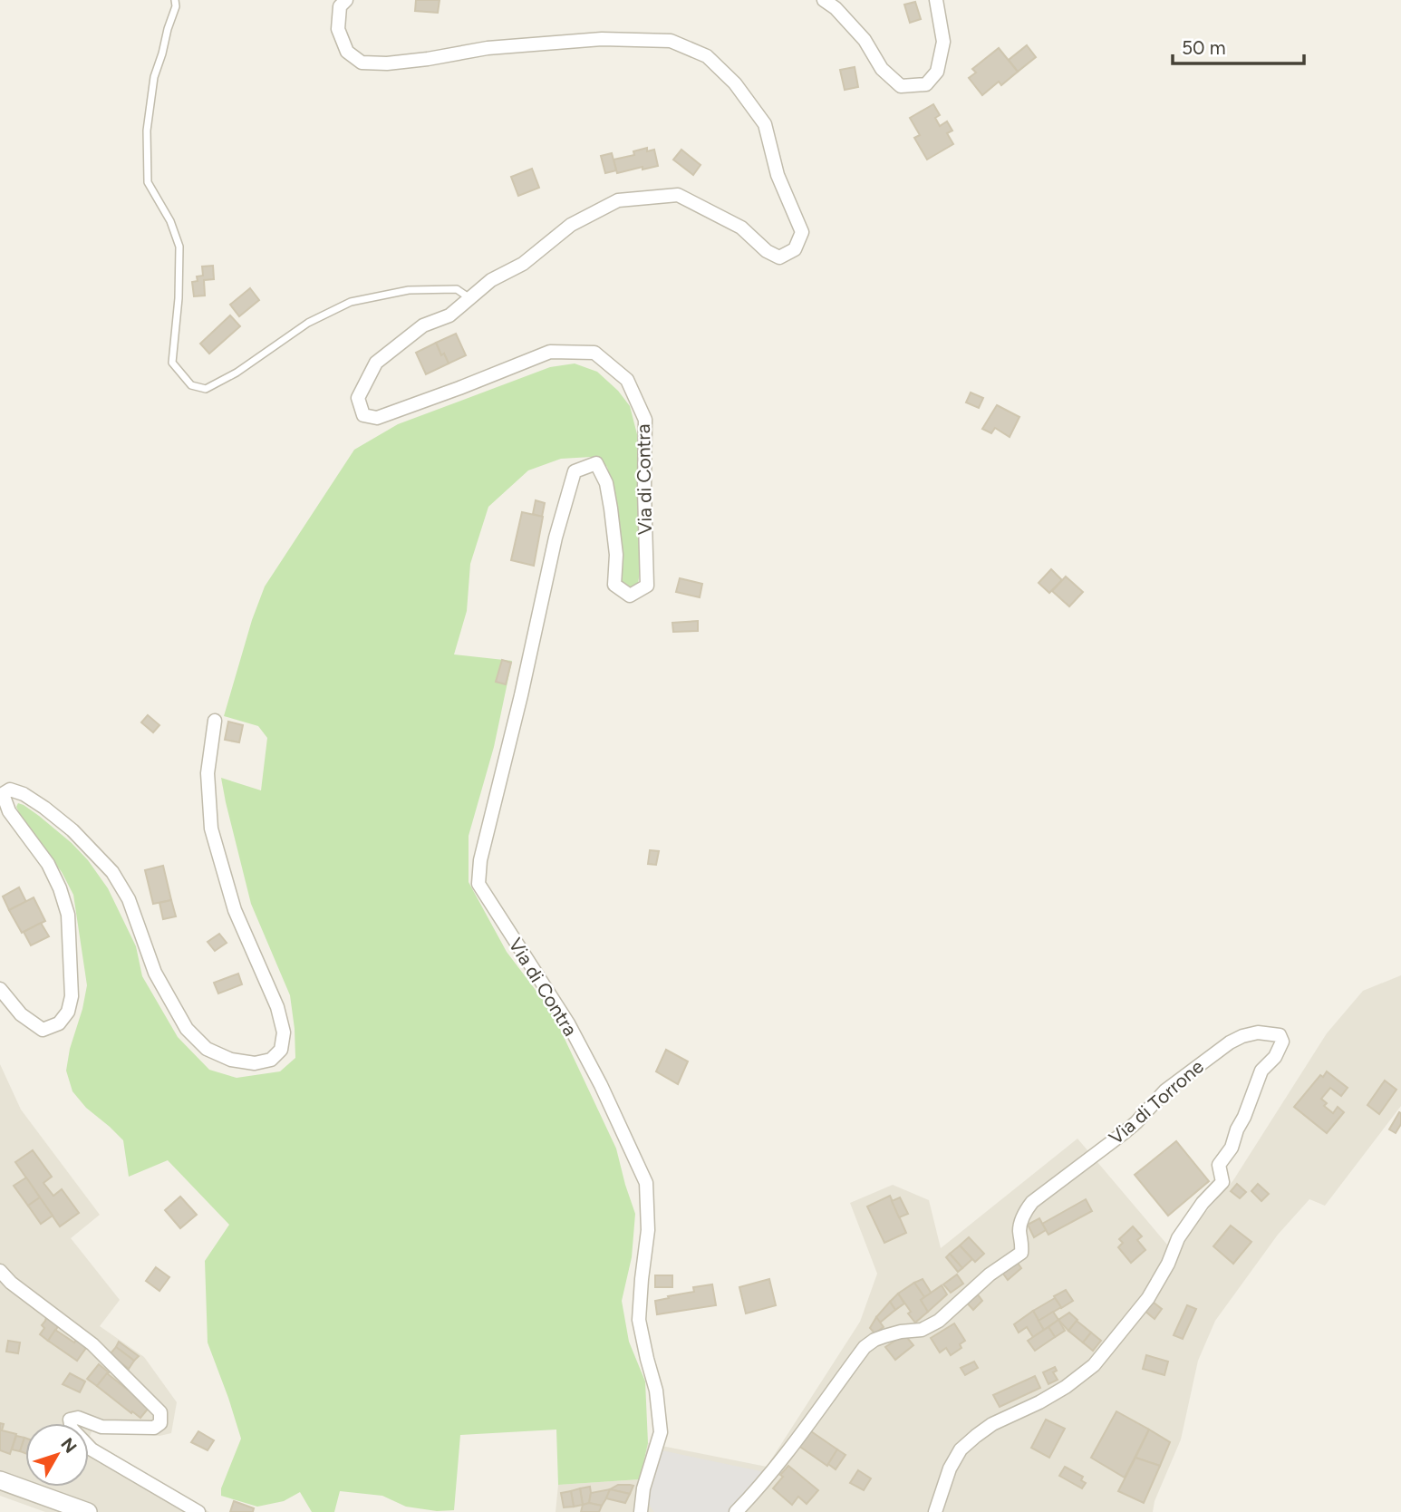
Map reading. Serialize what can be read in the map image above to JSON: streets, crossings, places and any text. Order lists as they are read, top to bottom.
{
  "streets": {
    "street": ["Via di Contra", "Via di Torrone"]
  },
  "scale_bar": "50 m",
  "north": "top right"
}
